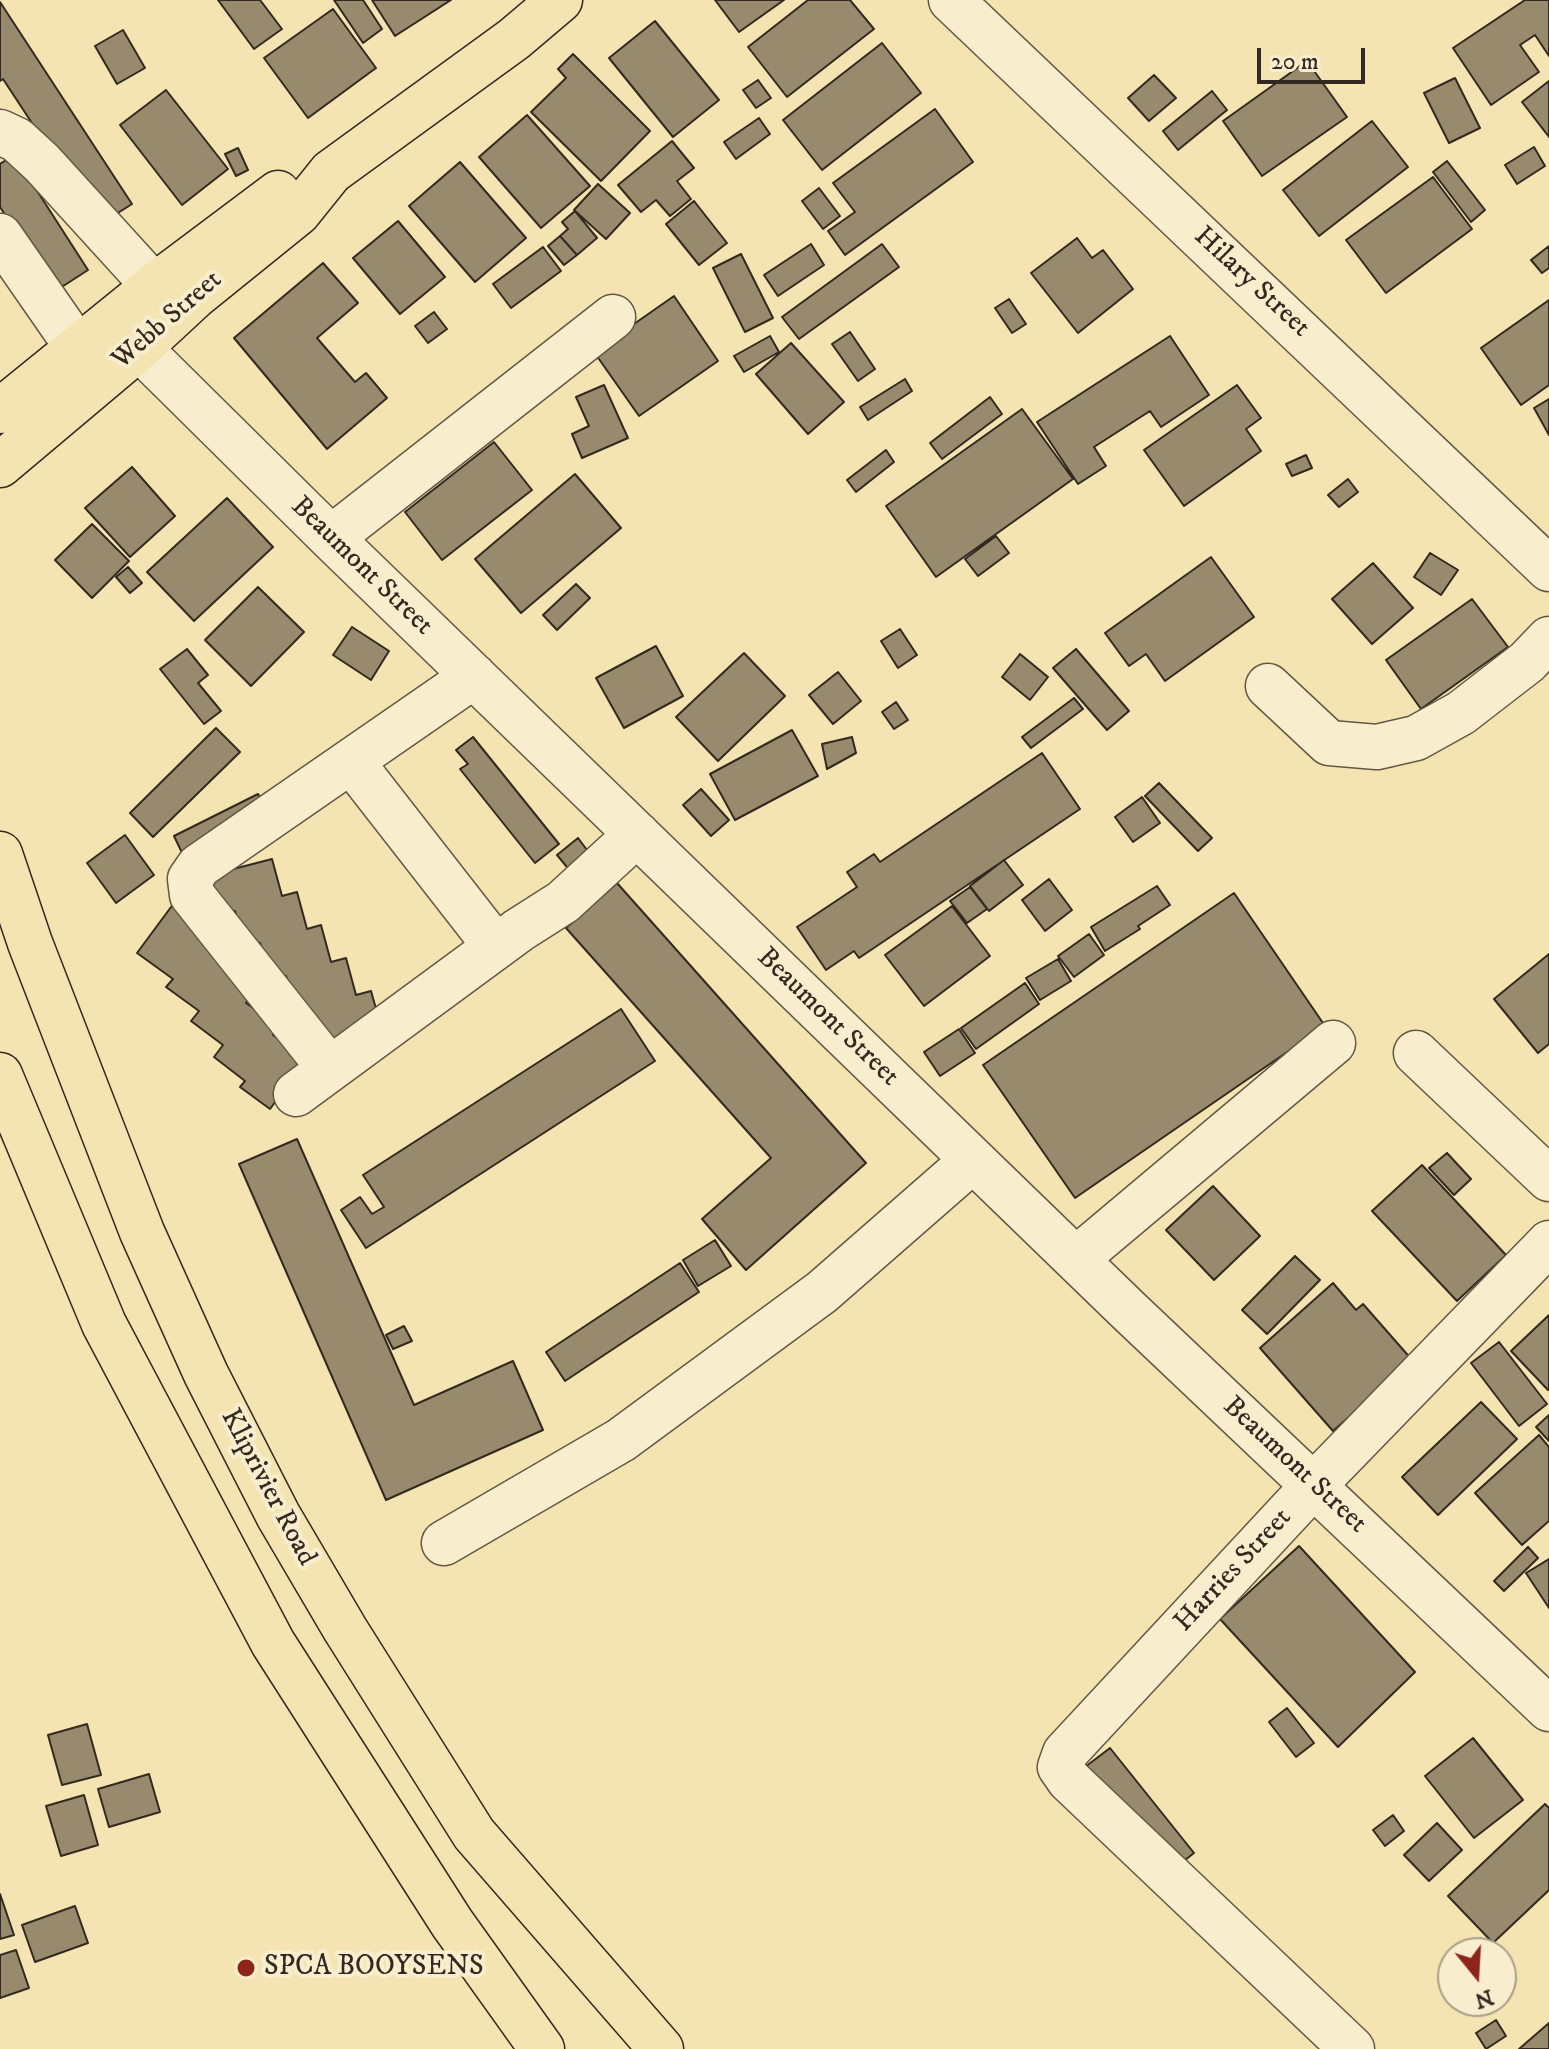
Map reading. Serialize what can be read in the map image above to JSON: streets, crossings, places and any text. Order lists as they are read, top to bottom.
{
  "streets": {
    "main road": ["Webb Street", "Kliprivier Road"],
    "street": ["Hilary Street", "Beaumont Street", "Harries Street"]
  },
  "crossings": [
    ["Webb Street", "Beaumont Street"],
    ["Beaumont Street", "Harries Street"]
  ],
  "places": ["SPCA BOOYSENS"],
  "scale_bar": "20 m",
  "north": "bottom"
}
